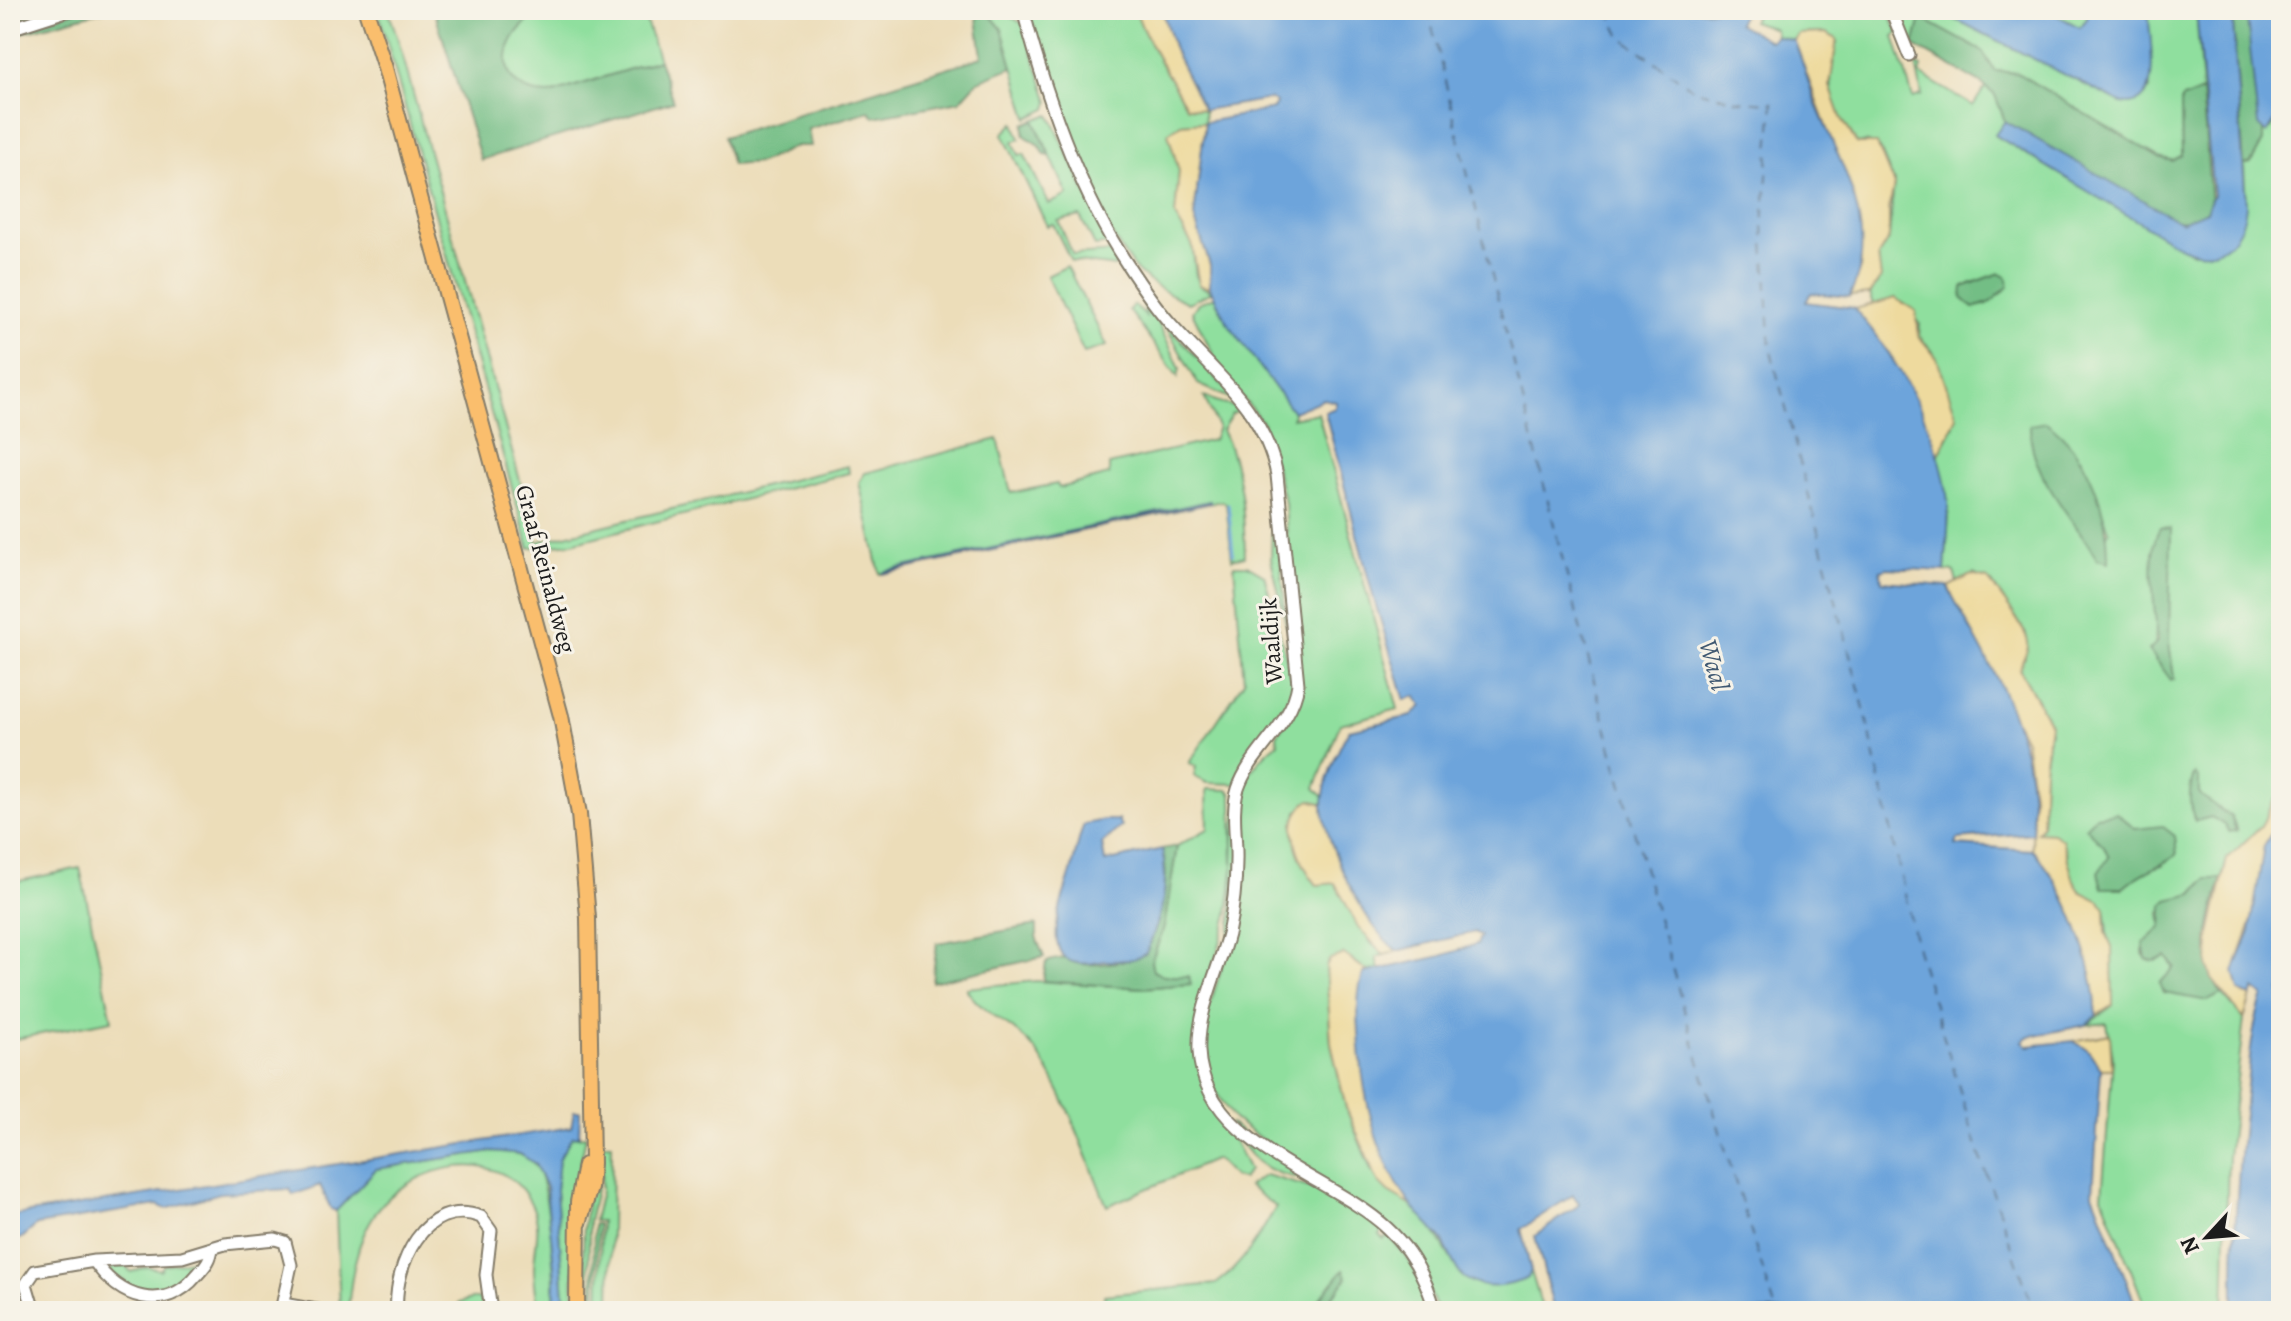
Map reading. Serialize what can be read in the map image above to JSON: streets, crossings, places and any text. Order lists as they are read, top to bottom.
{
  "streets": {
    "main road": ["Graaf Reinaldweg"],
    "street": ["Waaldijk"]
  },
  "water": ["Waal"],
  "north": "bottom left"
}
